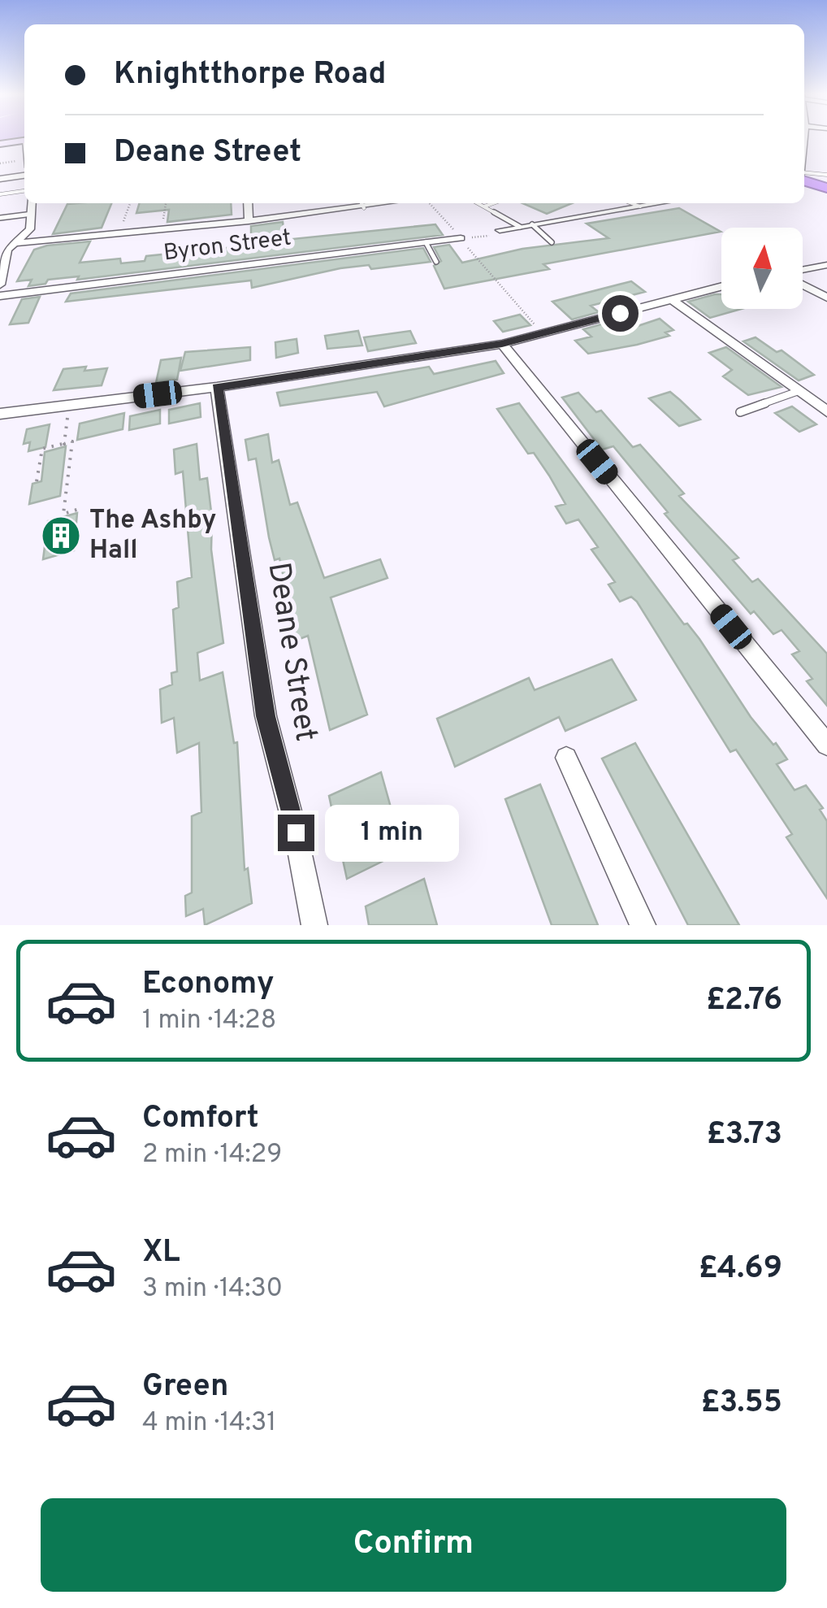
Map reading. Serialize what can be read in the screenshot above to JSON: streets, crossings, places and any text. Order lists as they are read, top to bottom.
{
  "streets": {
    "street": ["Byron Street", "Deane Street"]
  },
  "places": {
    "building": ["The Ashby Hall"]
  },
  "north": "top",
  "page": {
    "banner": ["Knightthorpe Road", "Deane Street"],
    "bubble": "1 min",
    "list": [
      {
        "name": "Economy",
        "note": "1 min · 14:28",
        "value": "£2.76"
      },
      {
        "name": "Comfort",
        "note": "2 min · 14:29",
        "value": "£3.73"
      },
      {
        "name": "XL",
        "note": "3 min · 14:30",
        "value": "£4.69"
      },
      {
        "name": "Green",
        "note": "4 min · 14:31",
        "value": "£3.55"
      }
    ],
    "buttons": "Confirm"
  }
}
